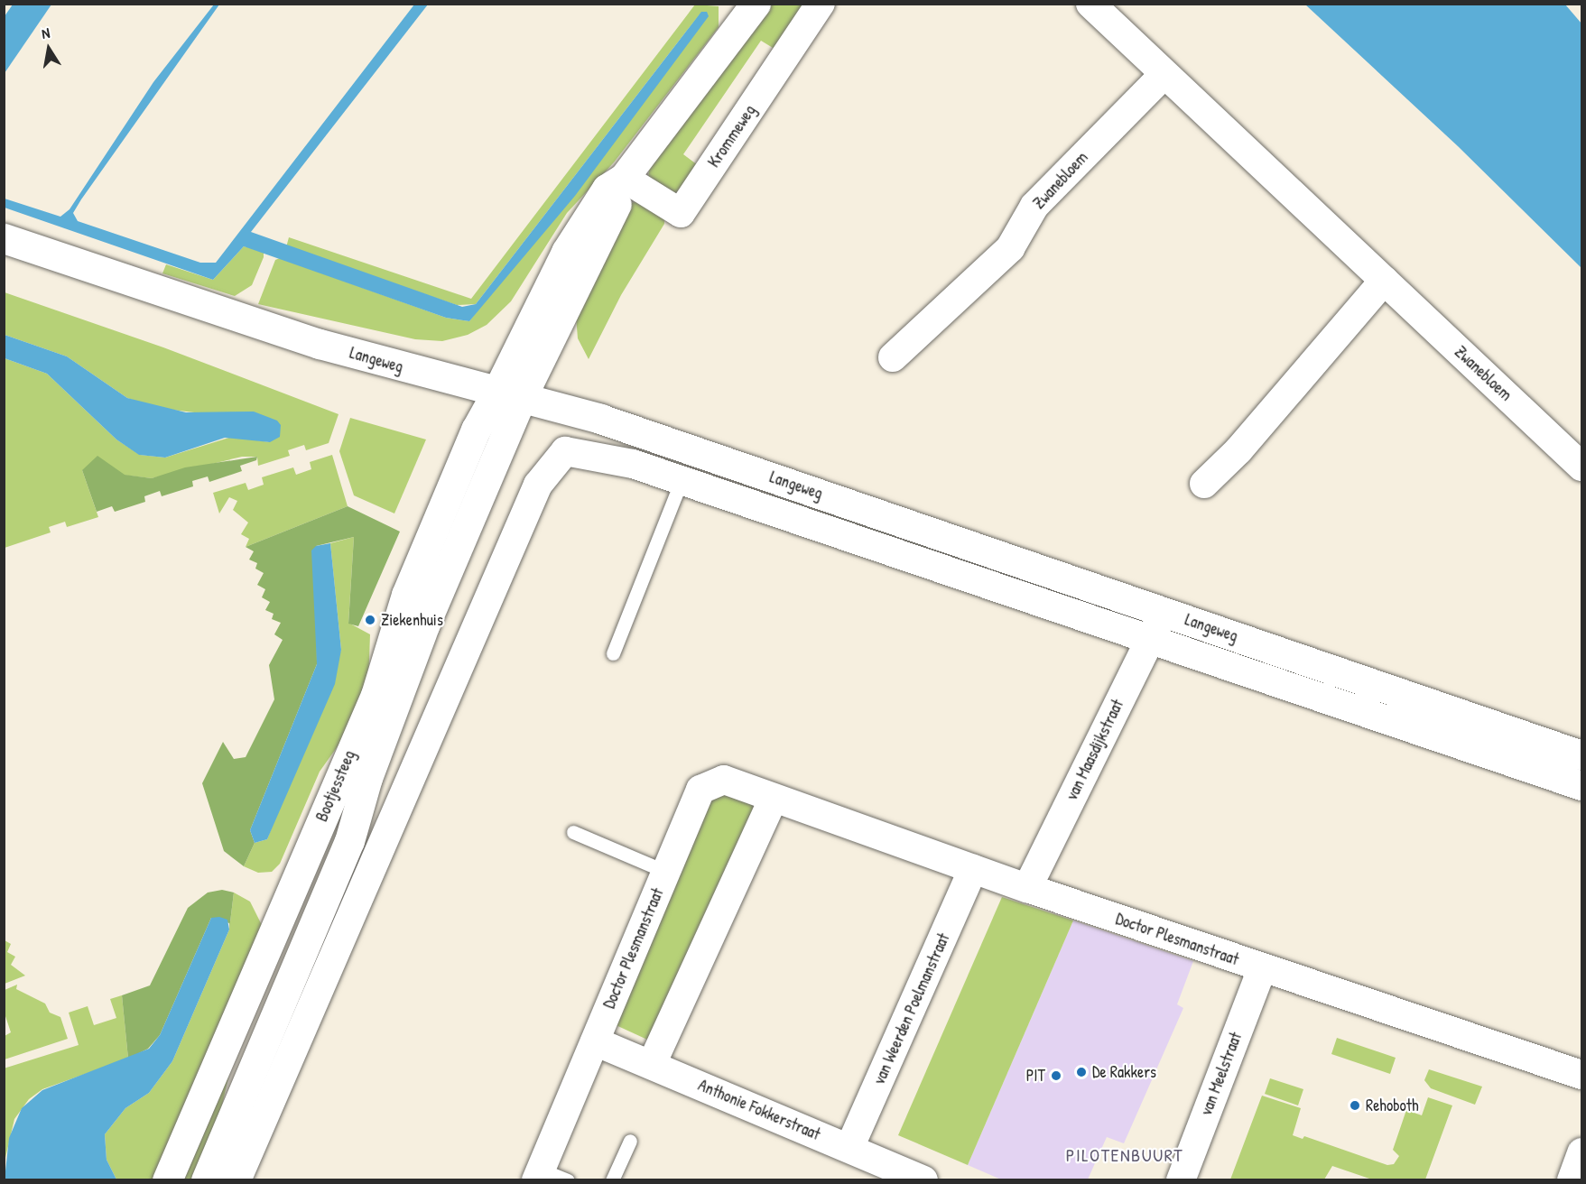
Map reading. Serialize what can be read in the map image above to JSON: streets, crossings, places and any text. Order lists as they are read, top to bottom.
{
  "streets": {
    "main road": ["Langeweg", "Bootjessteeg"],
    "street": [
      "Krommeweg",
      "Zwanebloem",
      "van Maasdijkstraat",
      "Doctor Plesmanstraat",
      "van Weerden Poelmanstraat",
      "van Meelstraat",
      "Anthonie Fokkerstraat"
    ]
  },
  "crossings": [
    ["Langeweg", "van Maasdijkstraat"],
    ["Langeweg", "Bootjessteeg"],
    ["van Maasdijkstraat", "Doctor Plesmanstraat"],
    ["Doctor Plesmanstraat", "van Weerden Poelmanstraat"],
    ["Doctor Plesmanstraat", "van Meelstraat"],
    ["Doctor Plesmanstraat", "Anthonie Fokkerstraat"],
    ["van Weerden Poelmanstraat", "Anthonie Fokkerstraat"]
  ],
  "districts": ["PILOTENBUURT"],
  "places": [
    "Ziekenhuis",
    "De Rakkers",
    "PIT",
    "Rehoboth"
  ],
  "north": "top"
}
